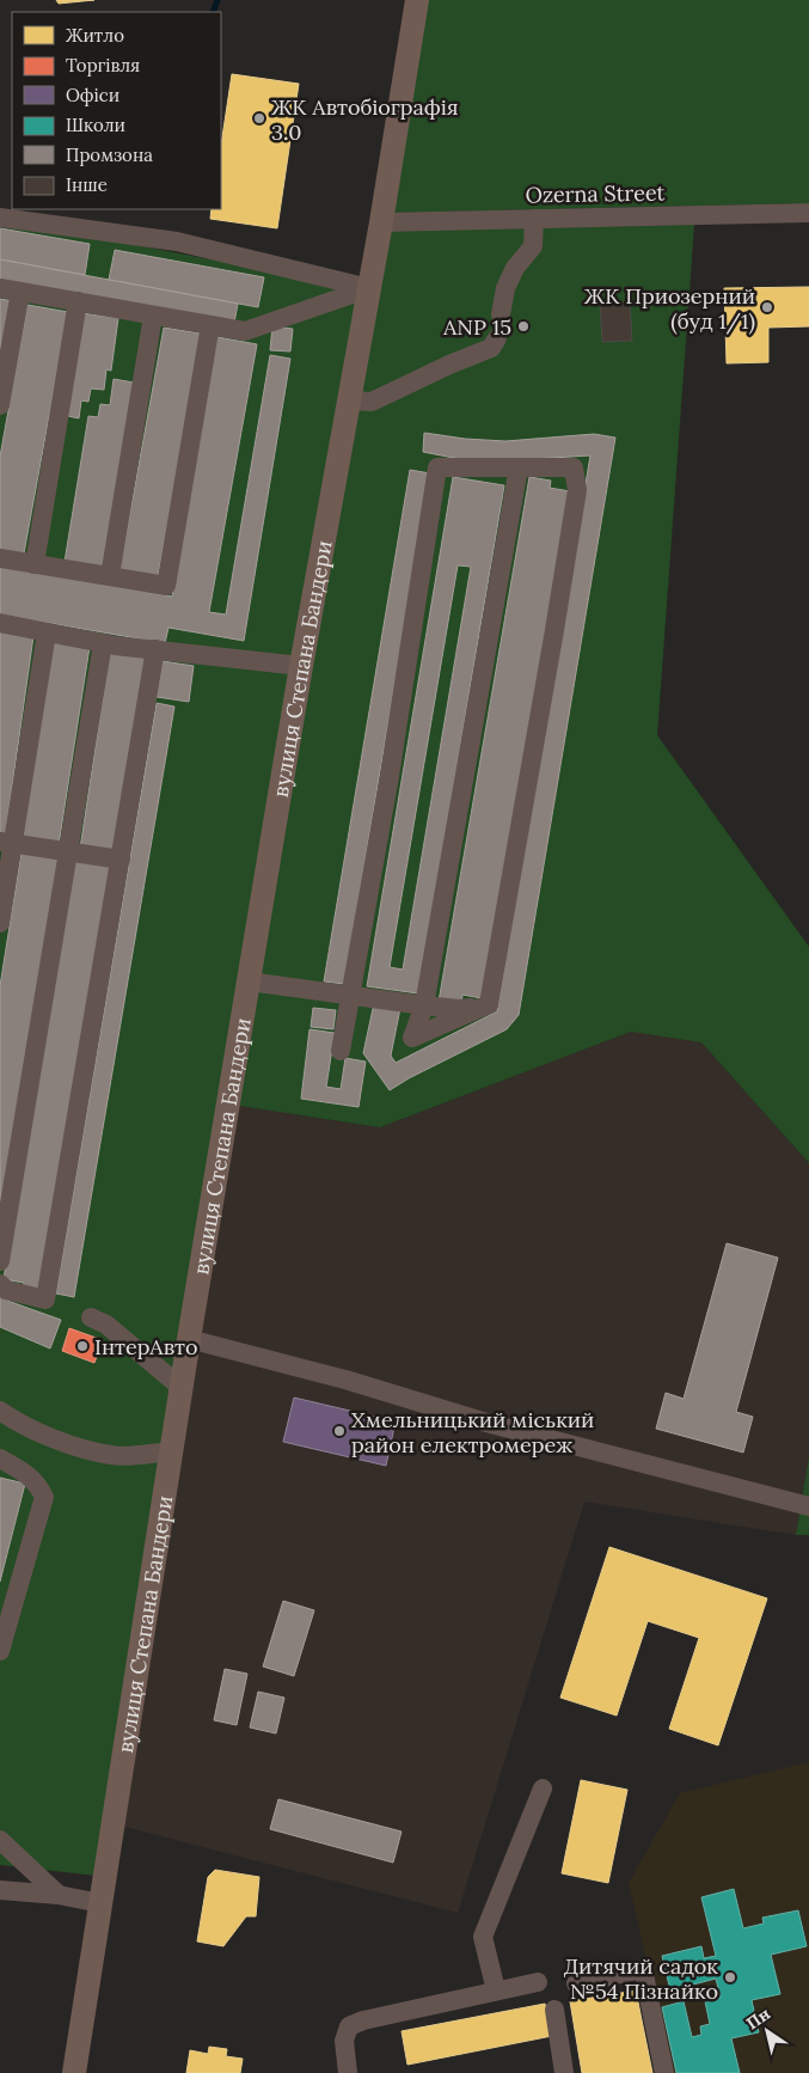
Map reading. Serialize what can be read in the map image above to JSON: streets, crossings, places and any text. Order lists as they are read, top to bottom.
{
  "streets": {
    "main road": ["вулиця Степана Бандери"],
    "street": ["Ozerna Street"]
  },
  "crossings": [
    ["Ozerna Street", "вулиця Степана Бандери"]
  ],
  "places": [
    "ЖК Автобіографія 3.0",
    "ЖК Приозерний (буд 1/1)",
    "ANP 15",
    "ІнтерАвто",
    "Хмельницький міський район електромереж",
    "Дитячий садок №54 Пізнайко"
  ],
  "legend": [
    "Житло",
    "Торгівля",
    "Офіси",
    "Школи",
    "Промзона",
    "Інше"
  ],
  "north": "top left"
}
